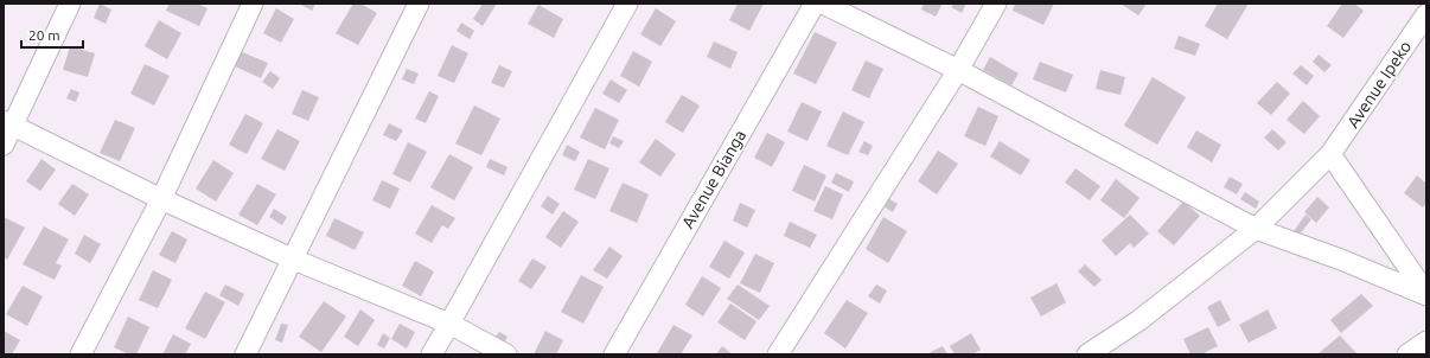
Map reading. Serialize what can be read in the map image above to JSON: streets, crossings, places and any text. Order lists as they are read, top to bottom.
{
  "streets": {
    "street": ["Avenue Ipeko", "Avenue Bianga"]
  },
  "scale_bar": "20 m"
}
